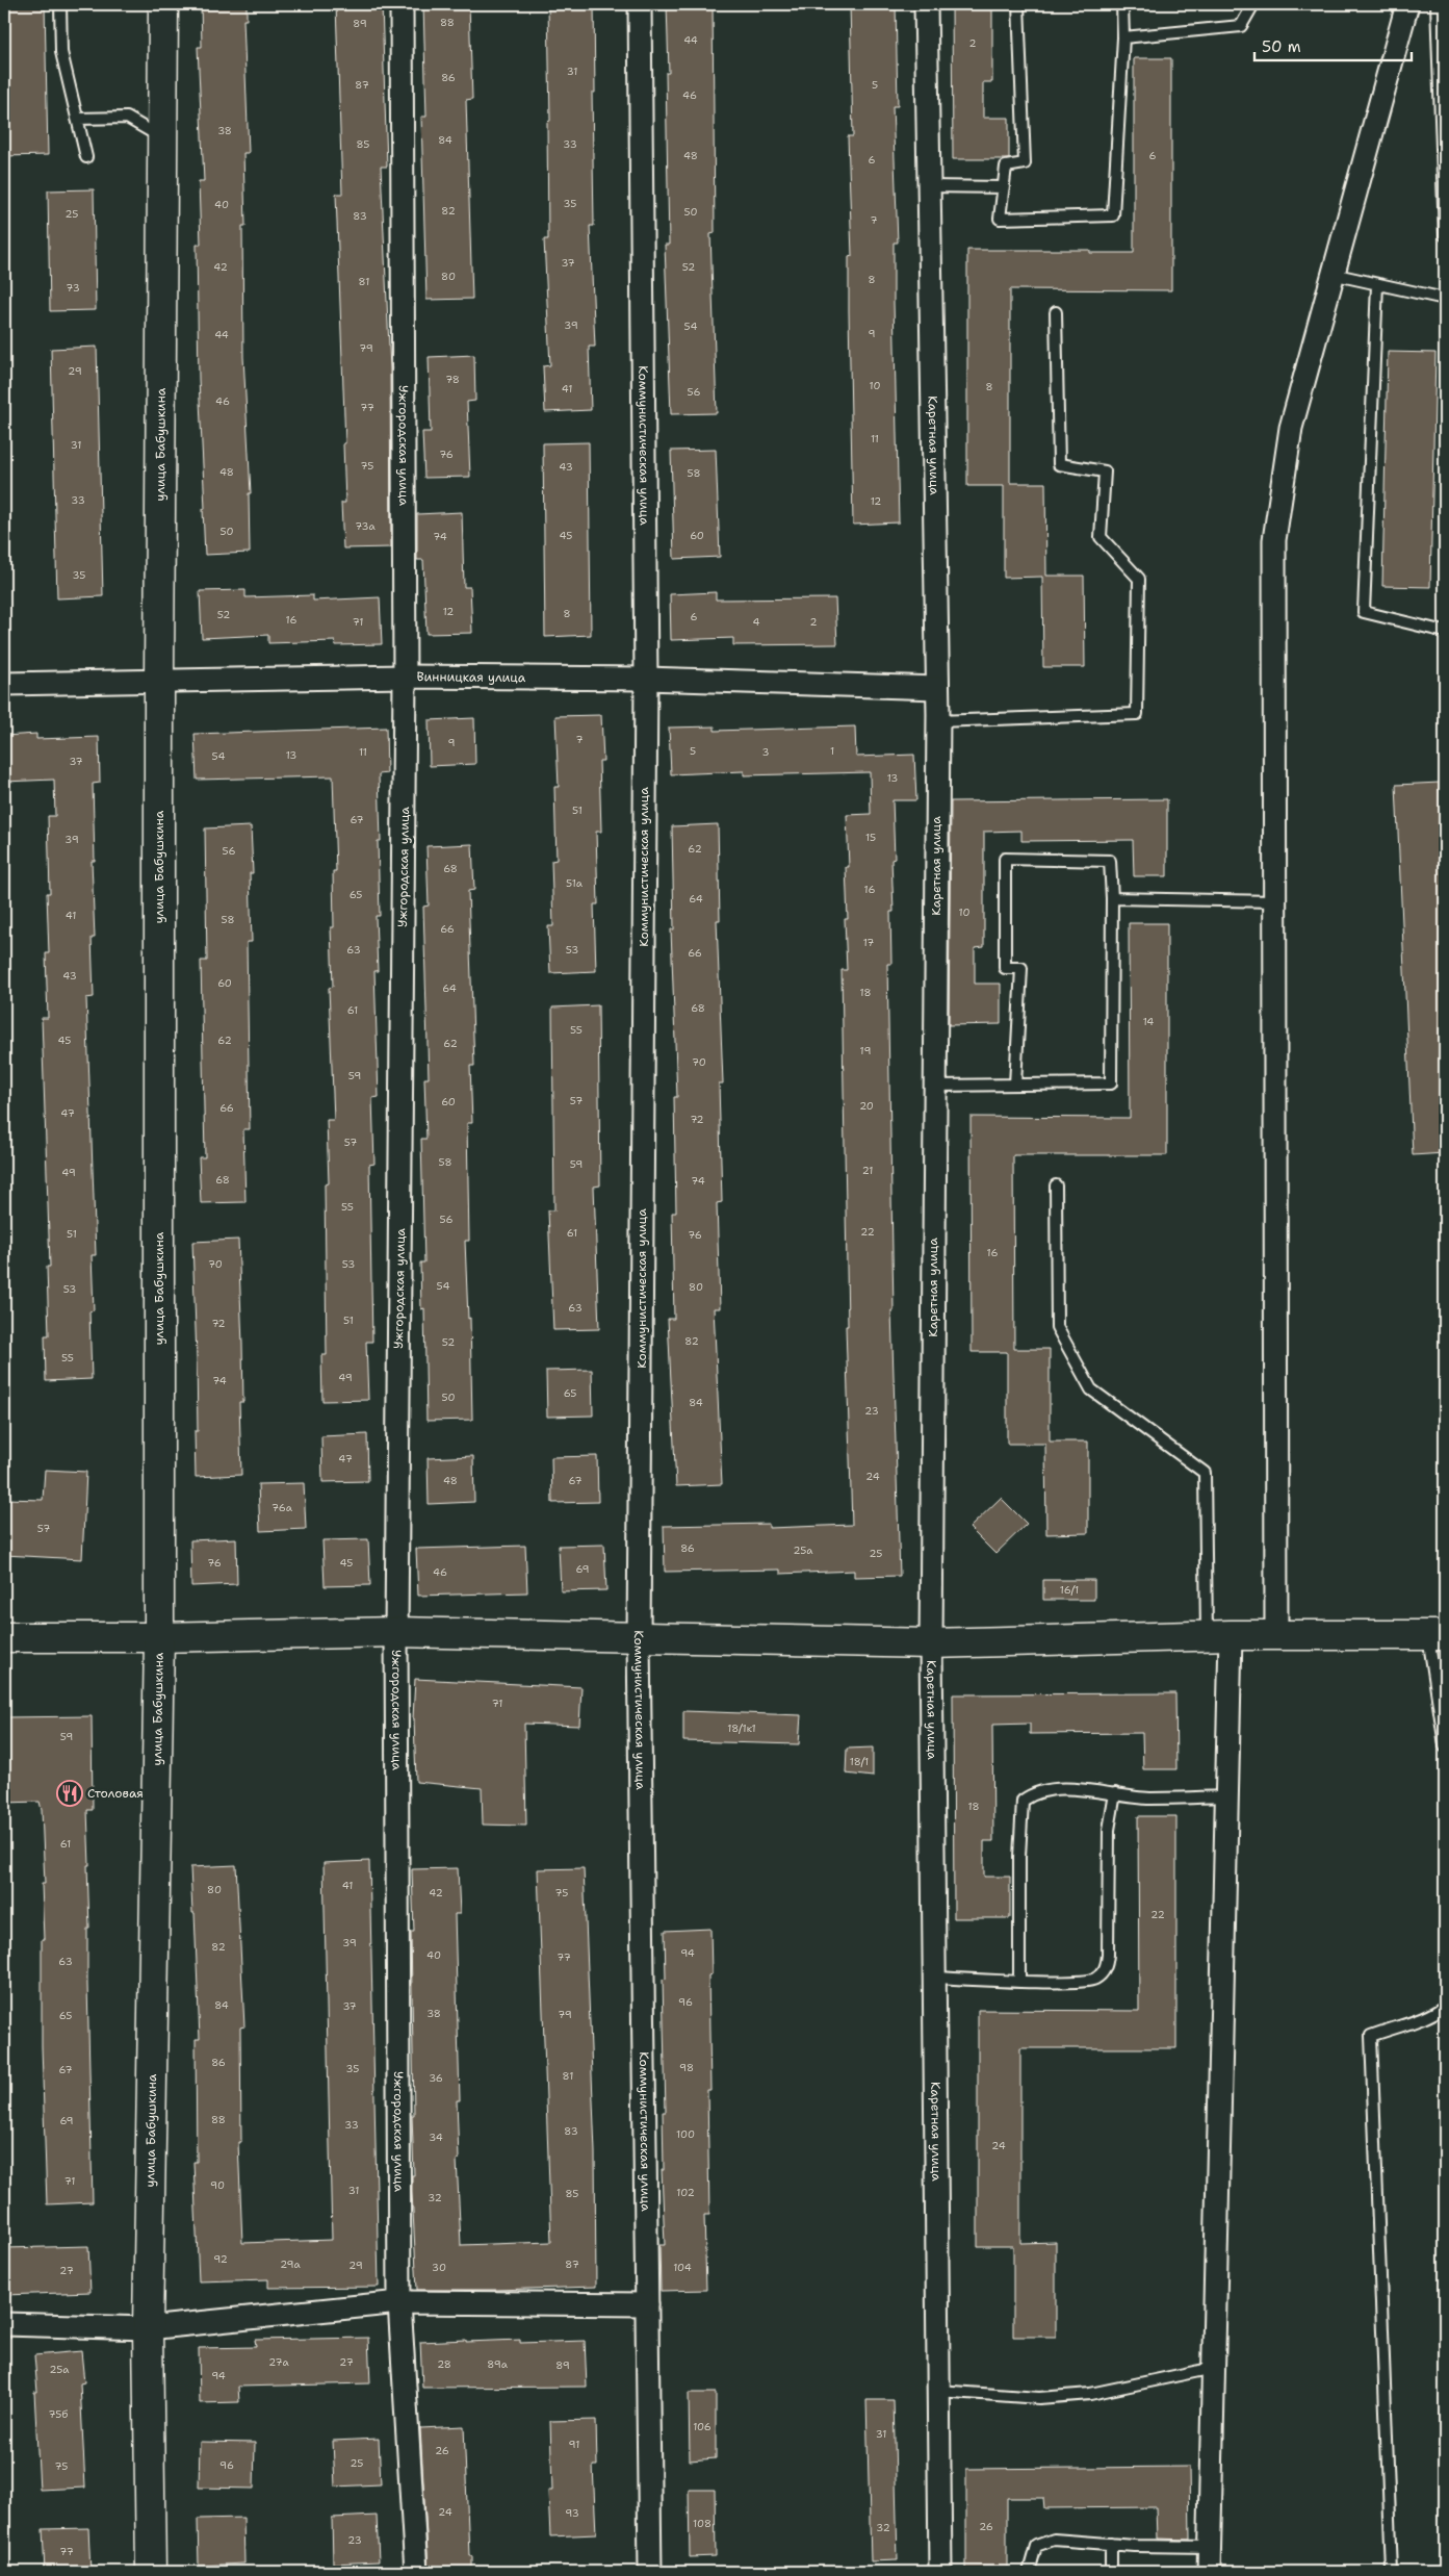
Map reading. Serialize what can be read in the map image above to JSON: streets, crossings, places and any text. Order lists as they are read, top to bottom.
{
  "streets": {
    "street": [
      "улица Бабушкина",
      "Ужгородская улица",
      "Коммунистическая улица",
      "Каретная улица",
      "Винницкая улица"
    ]
  },
  "crossings": [
    ["улица Бабушкина", "Винницкая улица"],
    ["Ужгородская улица", "Винницкая улица"],
    ["Коммунистическая улица", "Винницкая улица"],
    ["Каретная улица", "Винницкая улица"]
  ],
  "places": {
    "restaurant": ["Столовая"]
  },
  "house_numbers": [
    "88",
    "89",
    "44",
    "2",
    "31",
    "86",
    "87",
    "5",
    "46",
    "38",
    "84",
    "85",
    "33",
    "48",
    "6",
    "6",
    "35",
    "40",
    "82",
    "50",
    "25",
    "83",
    "7",
    "37",
    "42",
    "52",
    "80",
    "8",
    "81",
    "73",
    "39",
    "54",
    "9",
    "44",
    "79",
    "29",
    "78",
    "10",
    "8",
    "41",
    "56",
    "46",
    "77",
    "11",
    "31",
    "76",
    "75",
    "43",
    "48",
    "58",
    "33",
    "12",
    "73а",
    "50",
    "45",
    "60",
    "74",
    "35",
    "12",
    "8",
    "52",
    "6",
    "16",
    "71",
    "4",
    "2",
    "7",
    "9",
    "5",
    "1",
    "11",
    "3",
    "13",
    "54",
    "37",
    "13",
    "51",
    "67",
    "15",
    "39",
    "62",
    "56",
    "68",
    "51а",
    "16",
    "65",
    "64",
    "10",
    "41",
    "58",
    "66",
    "17",
    "63",
    "53",
    "66",
    "43",
    "60",
    "64",
    "18",
    "68",
    "61",
    "14",
    "55",
    "45",
    "62",
    "62",
    "19",
    "70",
    "59",
    "57",
    "60",
    "20",
    "66",
    "47",
    "72",
    "57",
    "58",
    "59",
    "21",
    "49",
    "68",
    "74",
    "55",
    "56",
    "22",
    "61",
    "51",
    "76",
    "16",
    "70",
    "53",
    "54",
    "80",
    "53",
    "63",
    "51",
    "72",
    "82",
    "52",
    "55",
    "49",
    "74",
    "65",
    "50",
    "84",
    "23",
    "47",
    "24",
    "48",
    "67",
    "76а",
    "57",
    "86",
    "25а",
    "25",
    "76",
    "45",
    "69",
    "46",
    "16/1",
    "71",
    "18/1к1",
    "59",
    "18/1",
    "18",
    "61",
    "41",
    "80",
    "42",
    "75",
    "22",
    "39",
    "82",
    "94",
    "40",
    "77",
    "63",
    "96",
    "84",
    "37",
    "38",
    "79",
    "65",
    "86",
    "98",
    "35",
    "67",
    "81",
    "36",
    "88",
    "69",
    "33",
    "83",
    "100",
    "34",
    "24",
    "71",
    "90",
    "31",
    "102",
    "85",
    "32",
    "92",
    "29а",
    "87",
    "29",
    "30",
    "104",
    "27",
    "27а",
    "27",
    "28",
    "89а",
    "89",
    "25а",
    "94",
    "75б",
    "106",
    "31",
    "91",
    "26",
    "25",
    "96",
    "75",
    "24",
    "93",
    "108",
    "26",
    "32",
    "23",
    "77"
  ],
  "scale_bar": "50 m"
}
